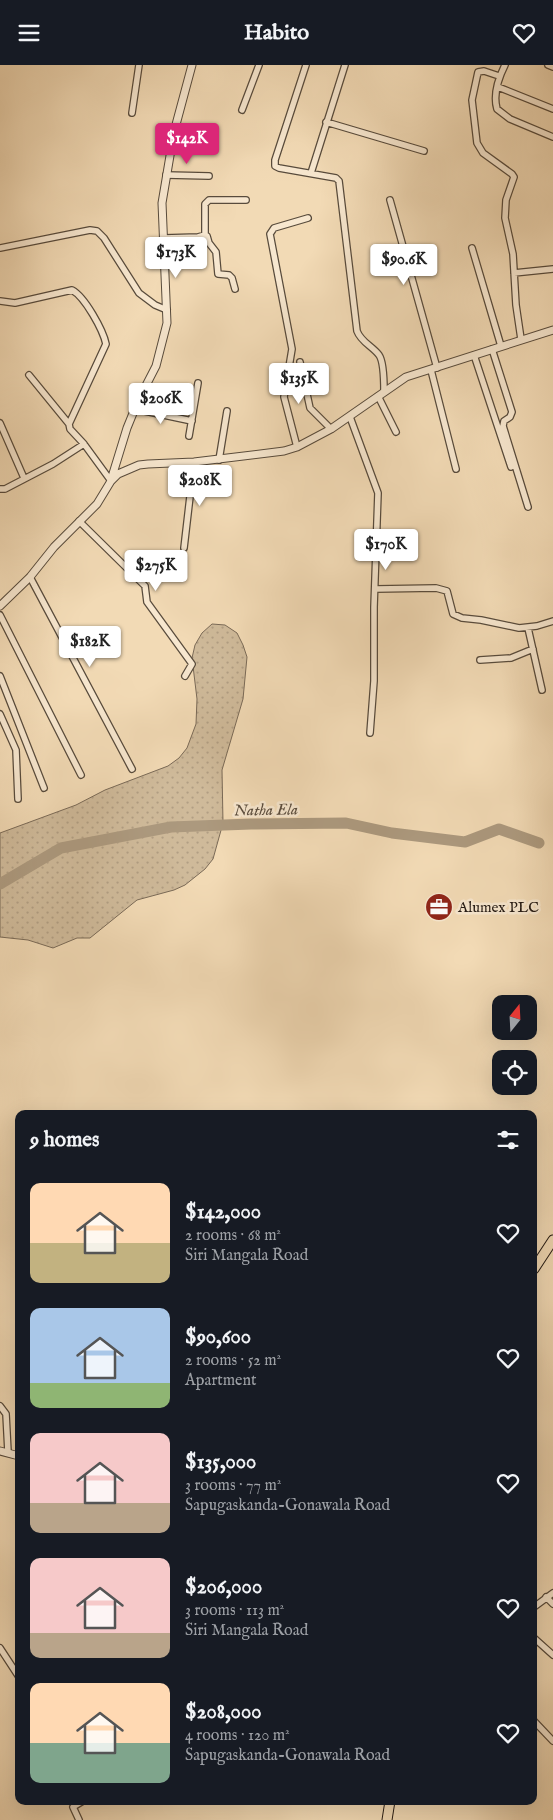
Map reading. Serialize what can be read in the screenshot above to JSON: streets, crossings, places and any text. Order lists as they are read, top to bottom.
{
  "water": ["Natha Ela"],
  "places": {
    "office": ["Alumex PLC"]
  },
  "north": "top",
  "page": {
    "header": "Habito",
    "price": [
      "$142K",
      "$173K",
      "$90.6K",
      "$135K",
      "$206K",
      "$208K",
      "$170K",
      "$275K",
      "$182K"
    ],
    "heading": "9 homes",
    "list": [
      {
        "name": "$142,000",
        "note": "2 rooms · 68 m² · Siri Mangala Road"
      },
      {
        "name": "$90,600",
        "note": "2 rooms · 52 m² · Apartment"
      },
      {
        "name": "$135,000",
        "note": "3 rooms · 77 m² · Sapugaskanda-Gonawala Road"
      },
      {
        "name": "$206,000",
        "note": "3 rooms · 113 m² · Siri Mangala Road"
      },
      {
        "name": "$208,000",
        "note": "4 rooms · 120 m² · Sapugaskanda-Gonawala Road"
      }
    ]
  }
}
